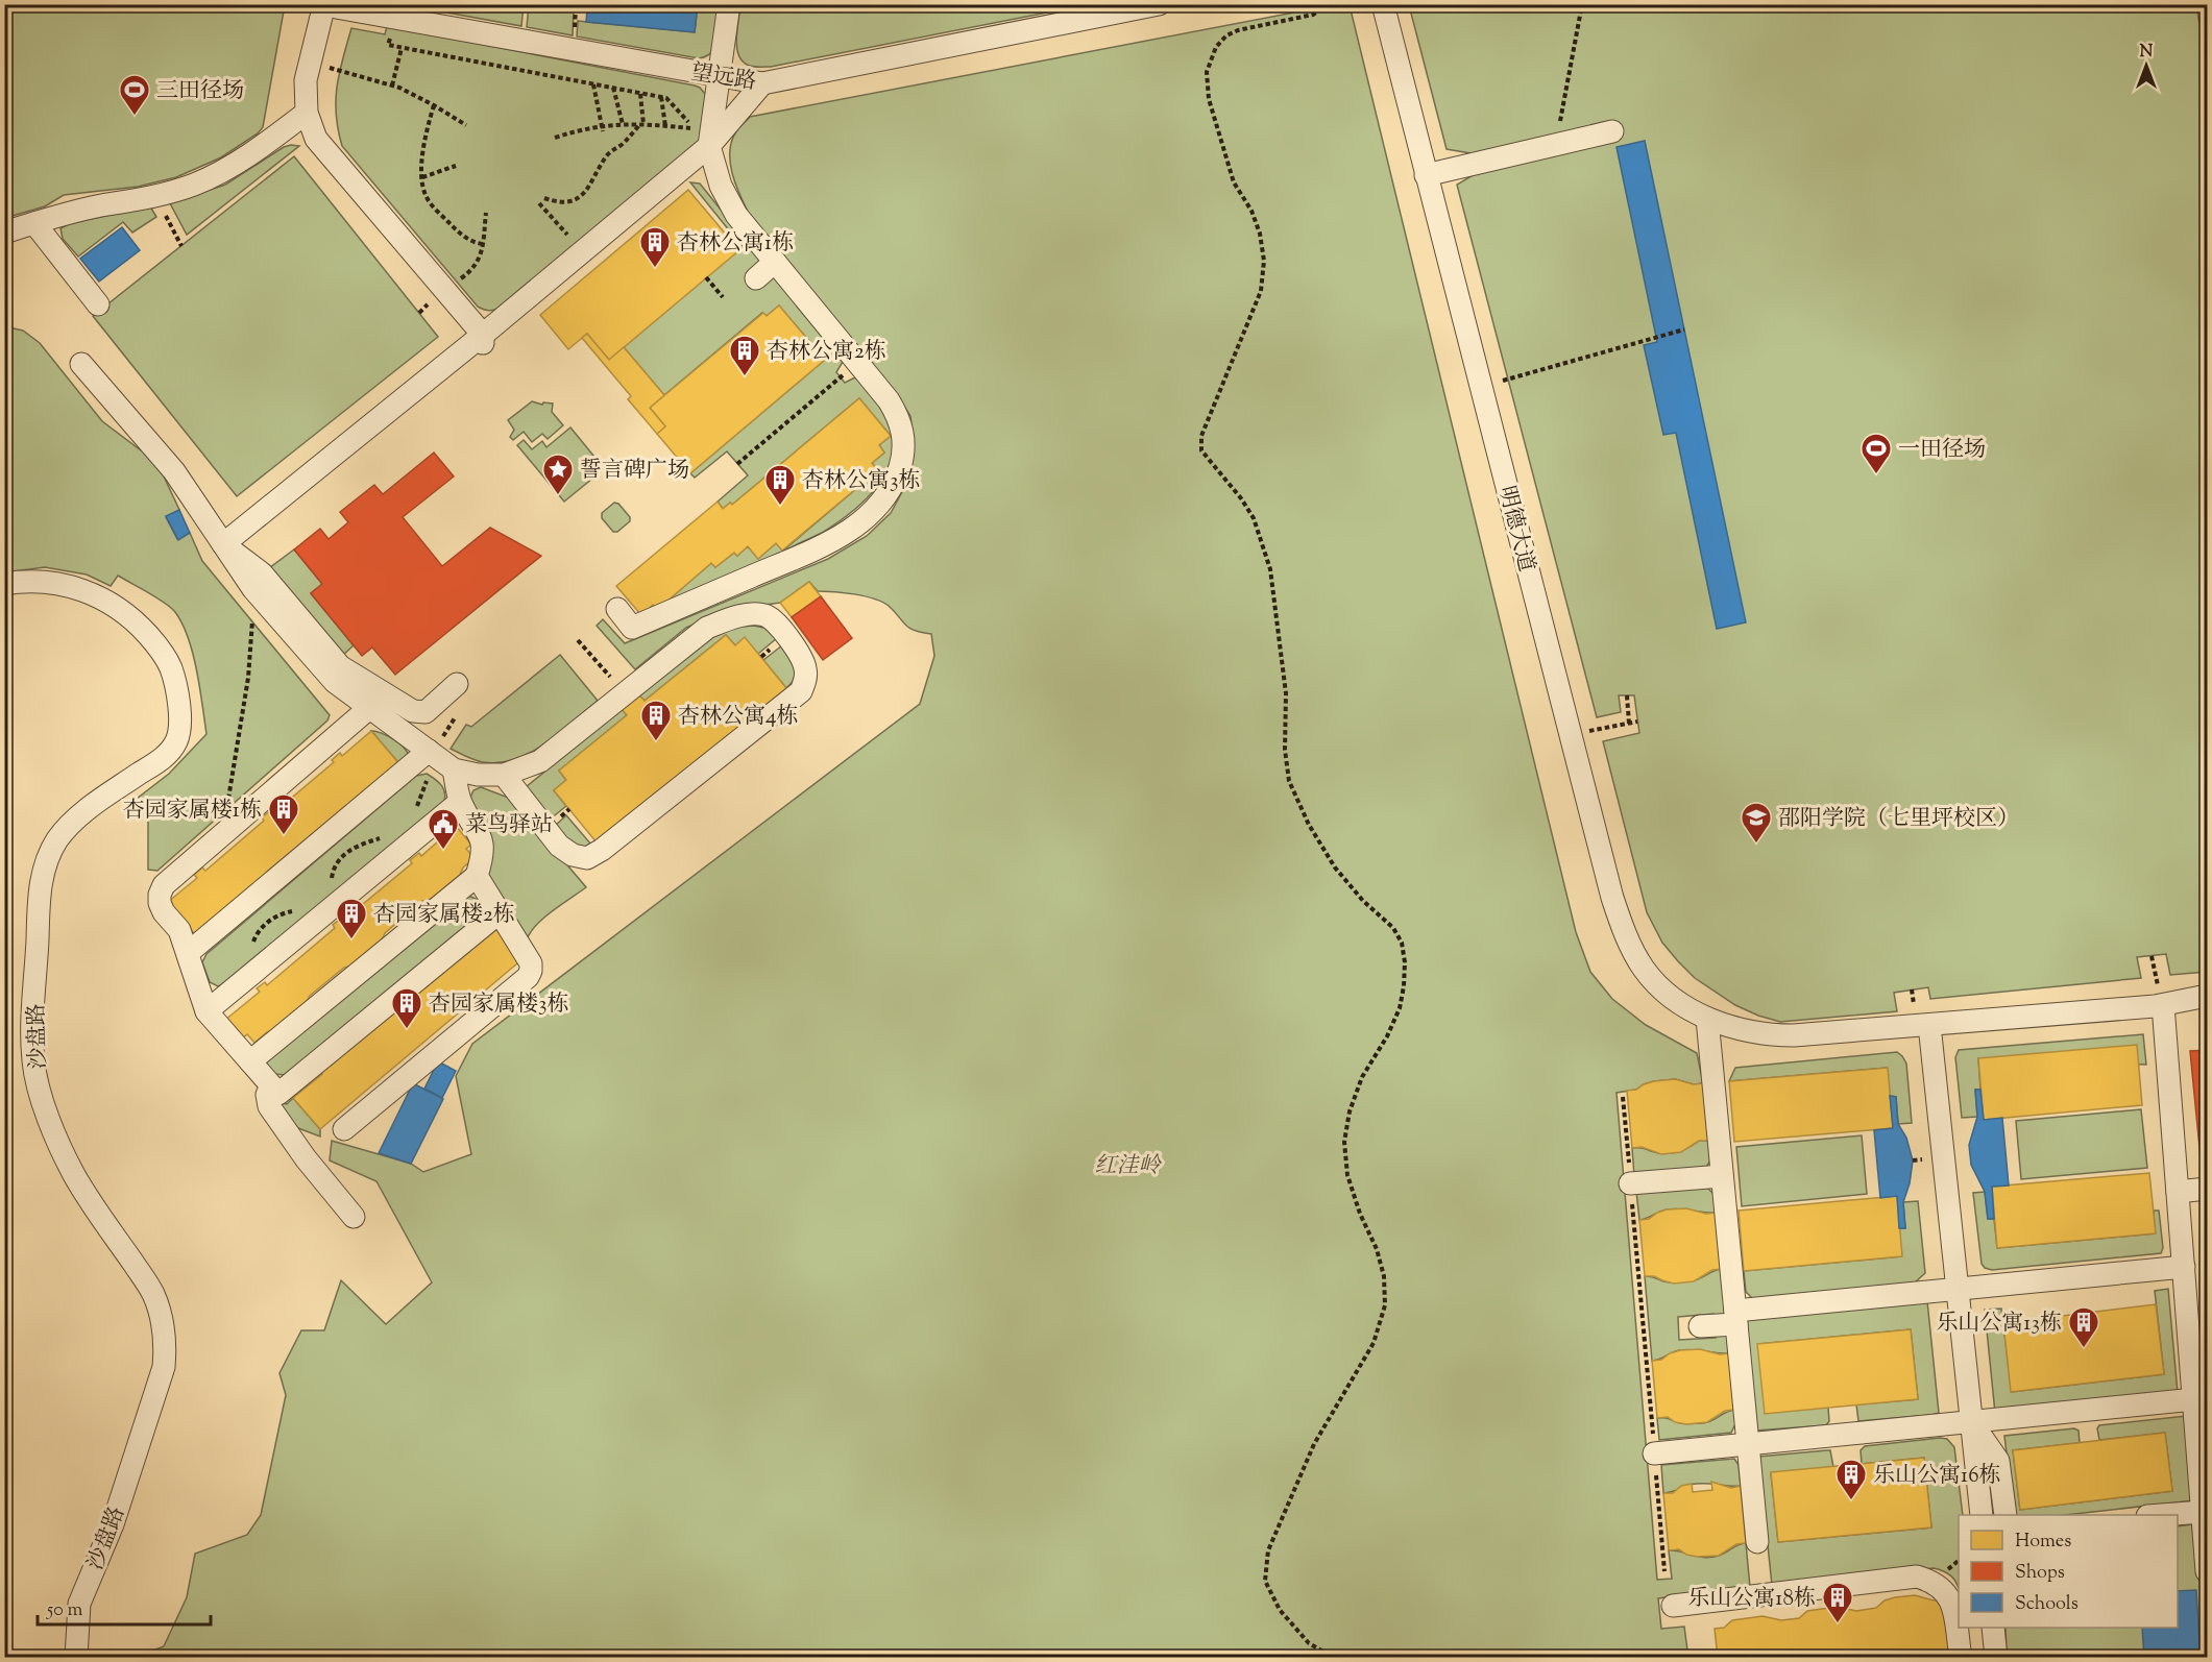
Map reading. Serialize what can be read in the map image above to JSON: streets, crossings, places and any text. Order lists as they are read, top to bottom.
{
  "streets": {
    "street": ["望远路", "明德大道", "沙盘路"]
  },
  "parks": ["红洼岭"],
  "places": {
    "sports": ["三田径场", "一田径场"],
    "building": [
      "杏林公寓1栋",
      "杏林公寓2栋",
      "杏林公寓3栋",
      "杏林公寓4栋",
      "杏园家属楼1栋",
      "杏园家属楼2栋",
      "杏园家属楼3栋",
      "乐山公寓13栋",
      "乐山公寓16栋",
      "乐山公寓18栋"
    ],
    "place": ["誓言碑广场"],
    "school or university": ["邵阳学院（七里坪校区）"],
    "public building": ["菜鸟驿站"]
  },
  "legend": ["Homes", "Shops", "Schools"],
  "scale_bar": "50 m",
  "north": "top"
}
